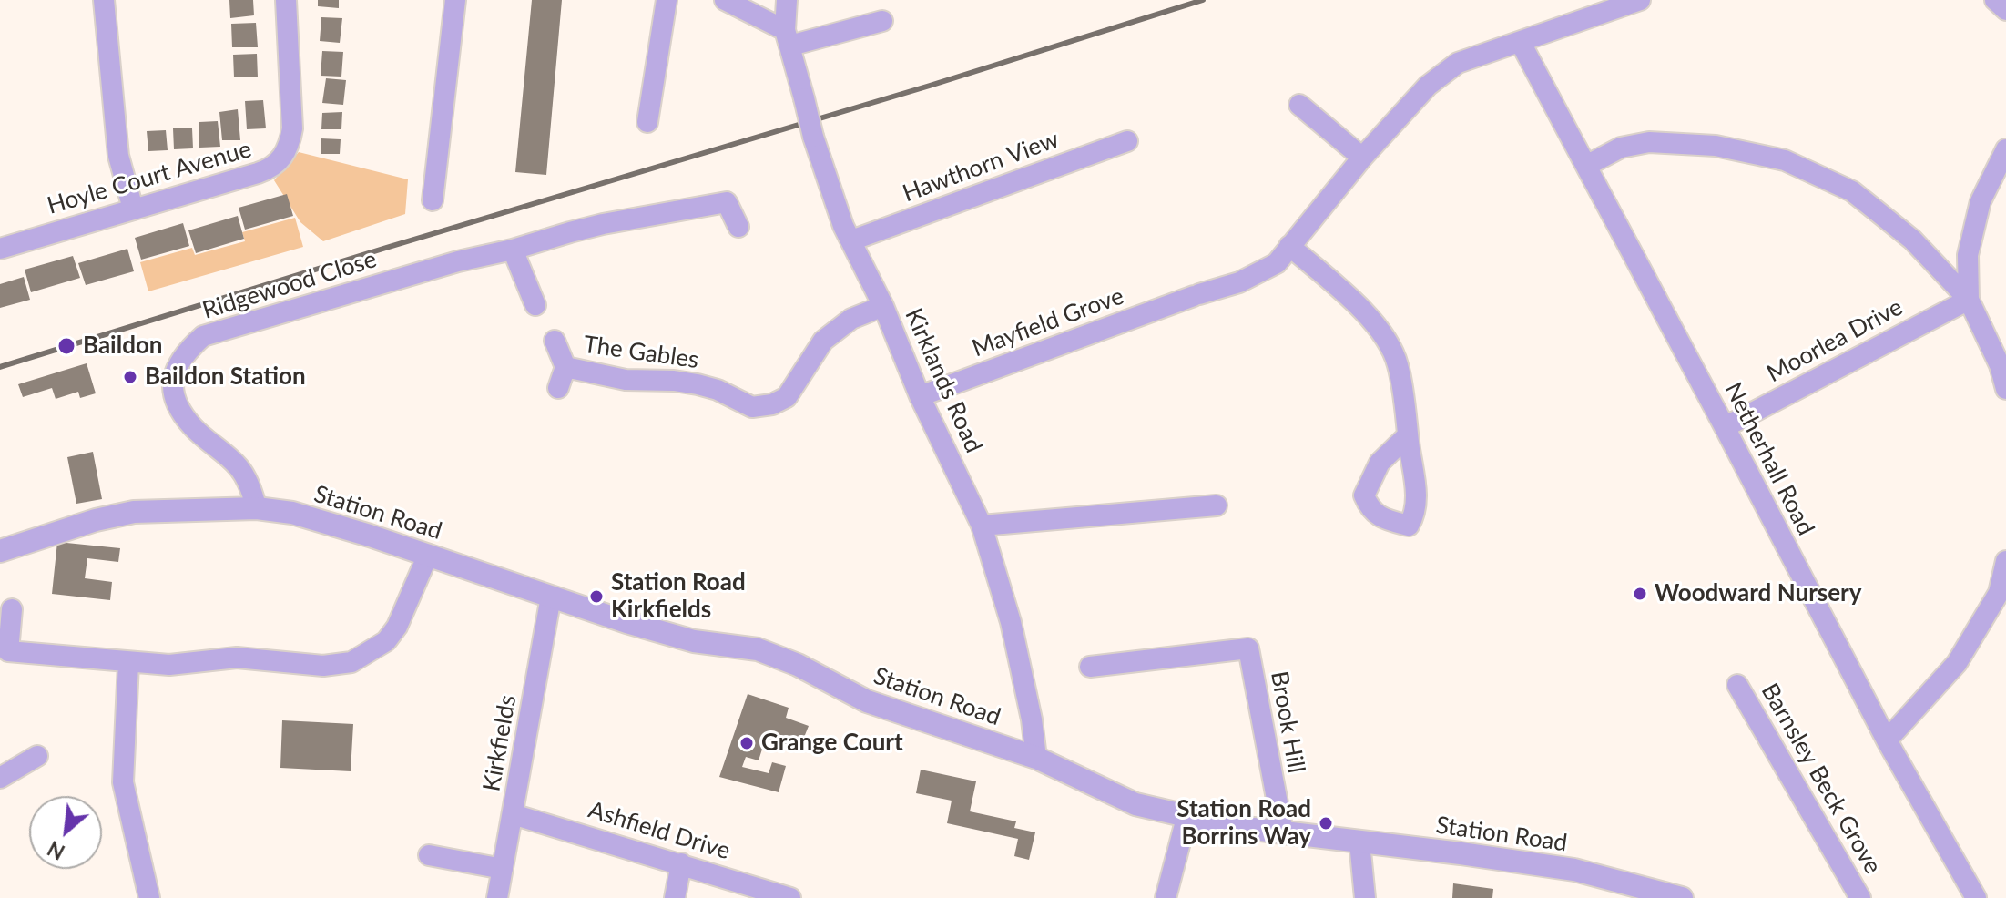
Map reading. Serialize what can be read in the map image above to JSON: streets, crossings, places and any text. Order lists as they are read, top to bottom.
{
  "streets": {
    "street": [
      "Hawthorn View",
      "Hoyle Court Avenue",
      "Ridgewood Close",
      "Mayfield Grove",
      "Moorlea Drive",
      "The Gables",
      "Kirklands Road",
      "Netherhall Road",
      "Station Road",
      "Brook Hill",
      "Kirkfields",
      "Barnsley Beck Grove",
      "Ashfield Drive"
    ]
  },
  "crossings": [
    ["Hawthorn View", "Kirklands Road"],
    ["Ridgewood Close", "Station Road"],
    ["Mayfield Grove", "Kirklands Road"],
    ["Mayfield Grove", "Netherhall Road"],
    ["Moorlea Drive", "Netherhall Road"],
    ["The Gables", "Kirklands Road"],
    ["Kirklands Road", "Station Road"],
    ["Station Road", "Brook Hill"],
    ["Station Road", "Kirkfields"],
    ["Kirkfields", "Ashfield Drive"]
  ],
  "places": [
    "Baildon",
    "Baildon Station",
    "Woodward Nursery",
    "Station Road Kirkfields",
    "Grange Court",
    "Station Road Borrins Way"
  ],
  "north": "bottom left"
}
